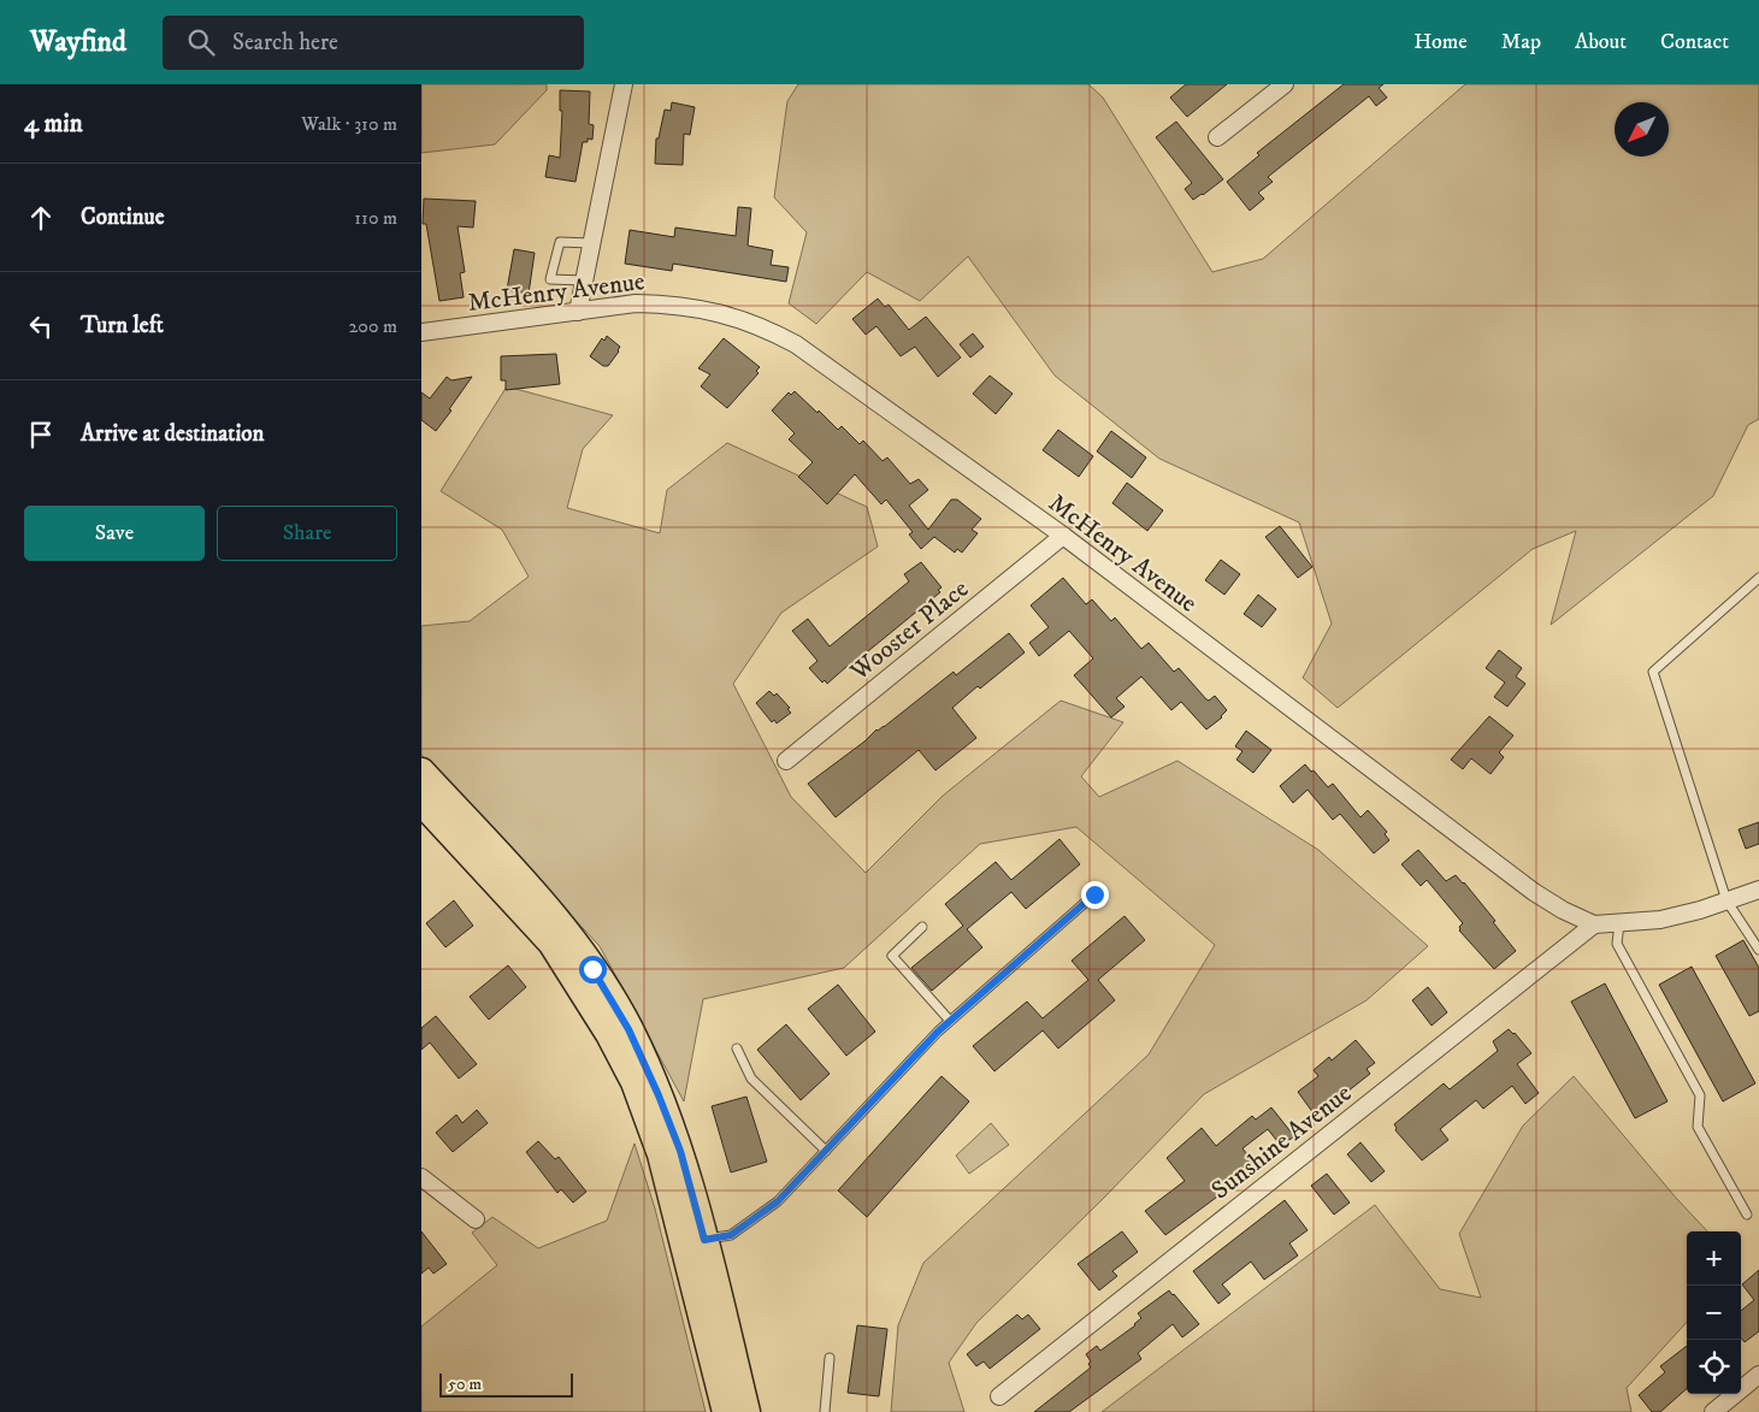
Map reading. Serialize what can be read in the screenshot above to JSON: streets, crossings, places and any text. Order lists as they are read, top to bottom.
{
  "streets": {
    "street": ["McHenry Avenue", "Wooster Place", "Sunshine Avenue"]
  },
  "crossings": [
    ["McHenry Avenue", "Wooster Place"],
    ["McHenry Avenue", "Sunshine Avenue"]
  ],
  "scale_bar": "50 m",
  "north": "bottom left",
  "page": {
    "header": "Wayfind",
    "search": "Search here",
    "nav": [
      "Home",
      "Map",
      "About",
      "Contact"
    ],
    "heading": ["4 min", "Walk · 310 m"],
    "list": [
      ["Continue", "110 m"],
      ["Turn left", "200 m"],
      "Arrive at destination"
    ],
    "buttons": ["Save", "Share"],
    "map_buttons": ["+", "−"],
    "scale": "50 m"
  }
}
